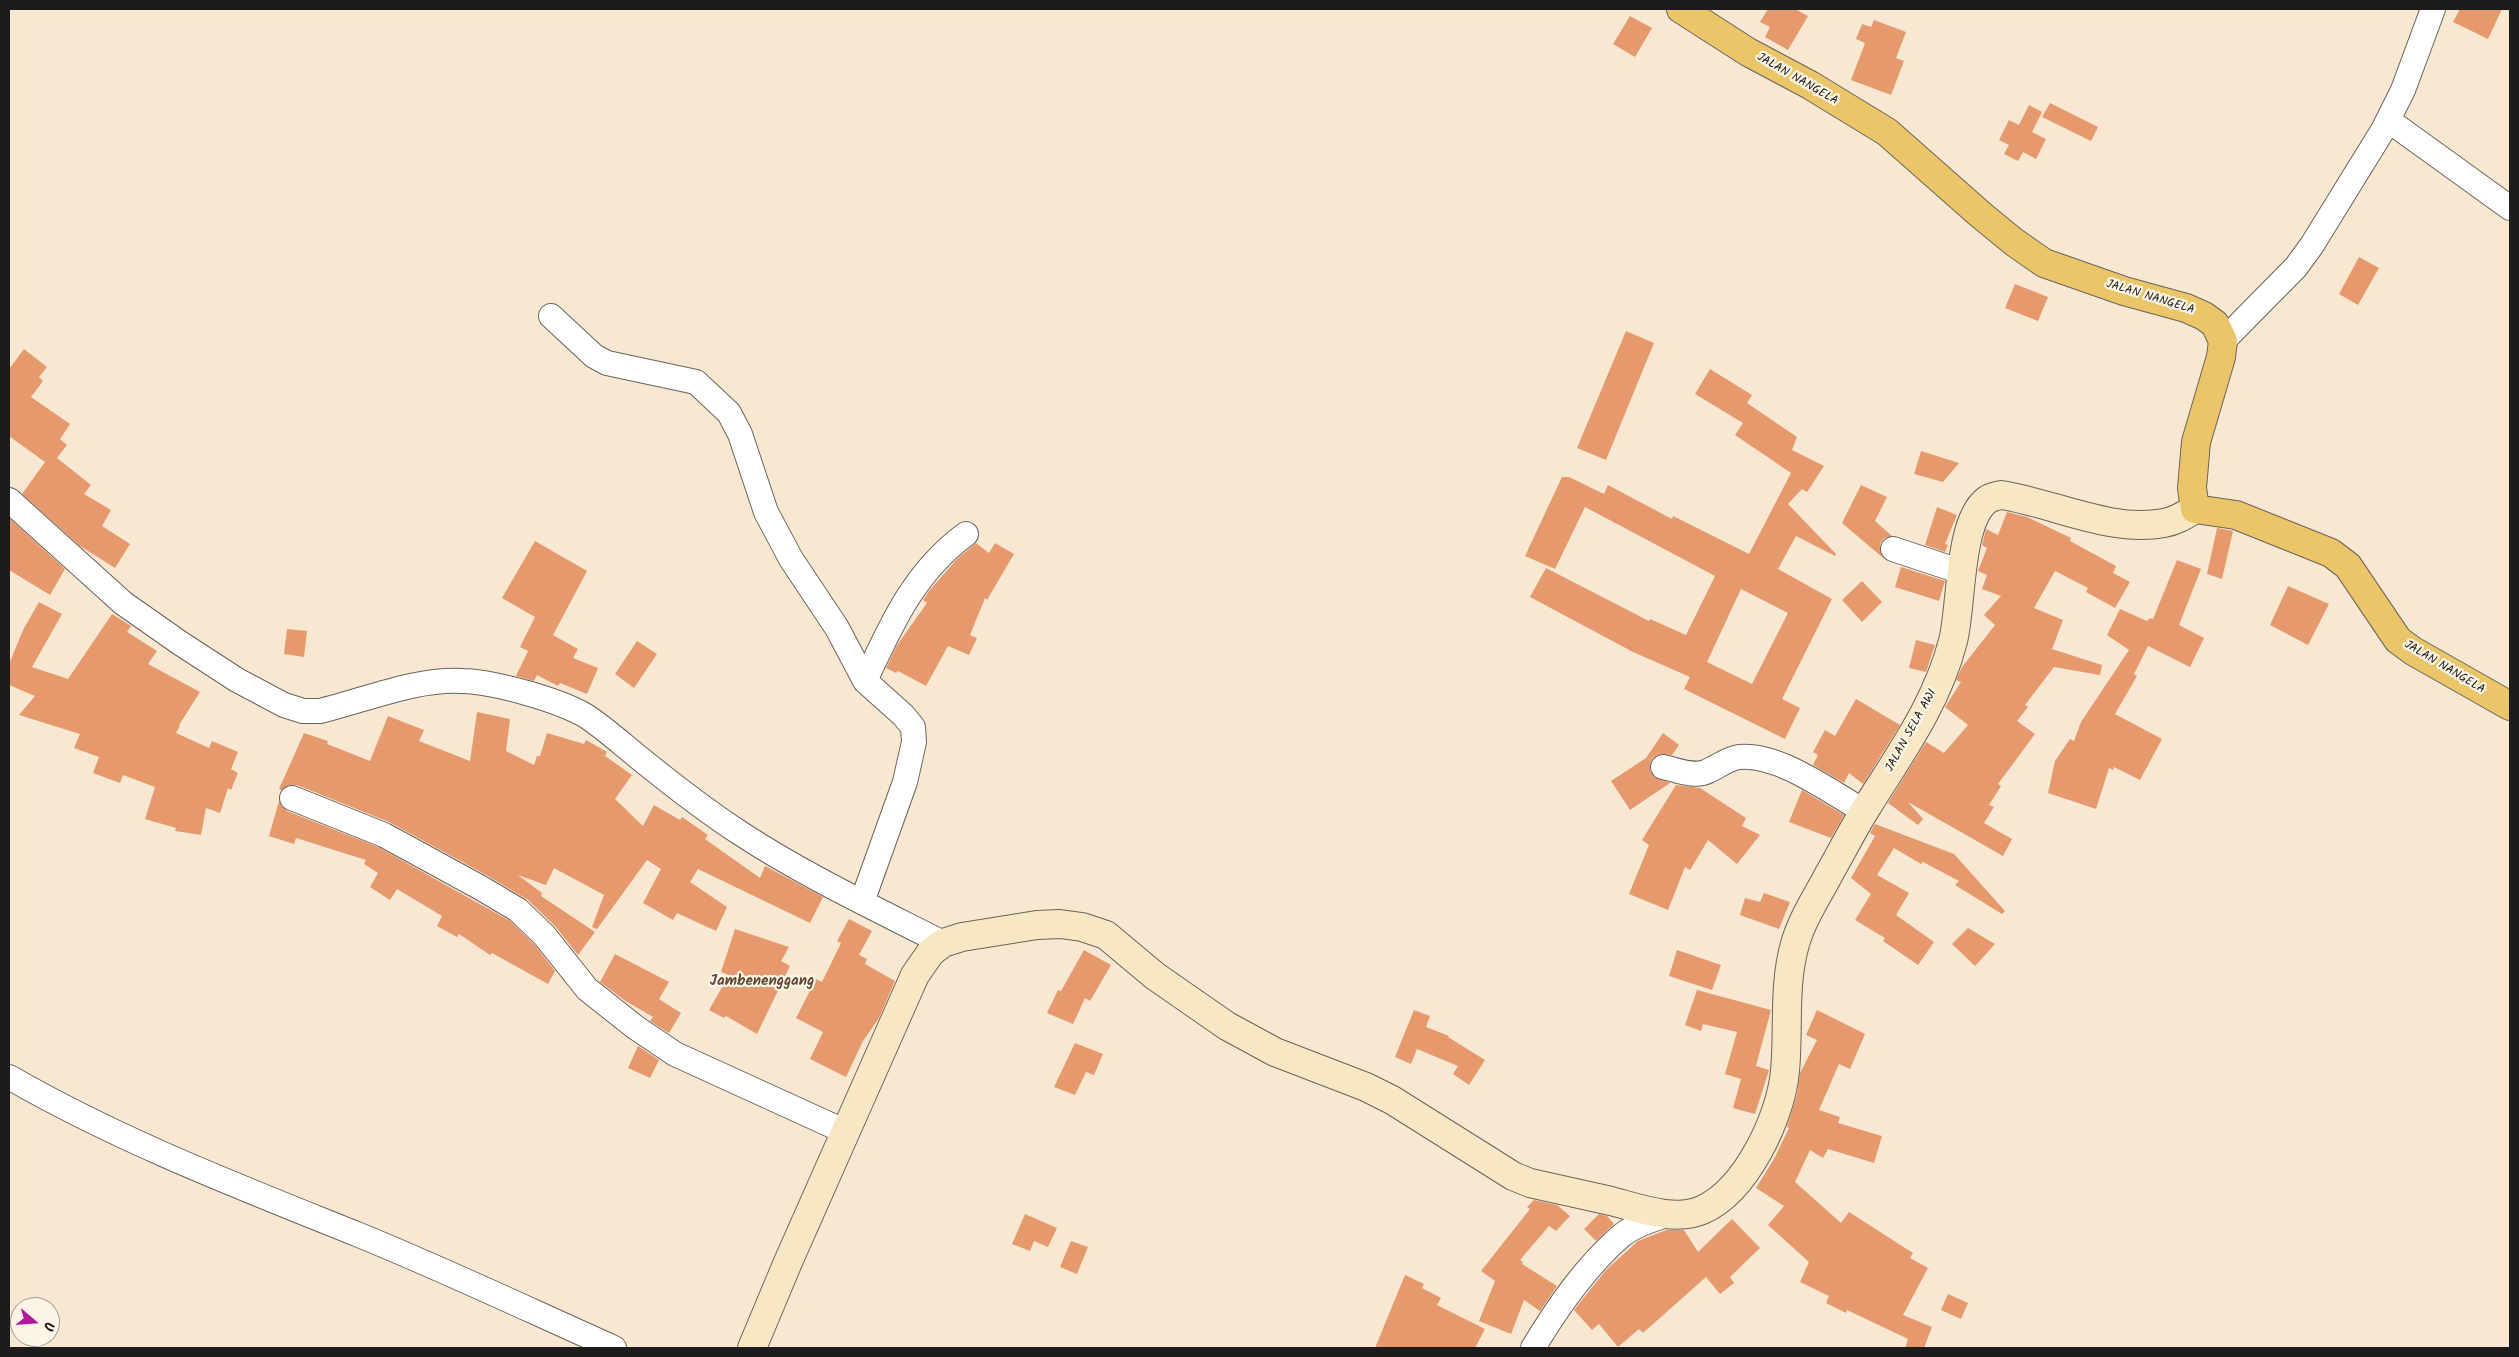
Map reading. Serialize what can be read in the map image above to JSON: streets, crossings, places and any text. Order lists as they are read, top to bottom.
{
  "streets": {
    "main road": ["JALAN NANGELA"],
    "street": ["JALAN SELA AWI"]
  },
  "crossings": [
    ["JALAN NANGELA", "JALAN SELA AWI"]
  ],
  "districts": ["Jambenenggang"],
  "north": "right"
}
